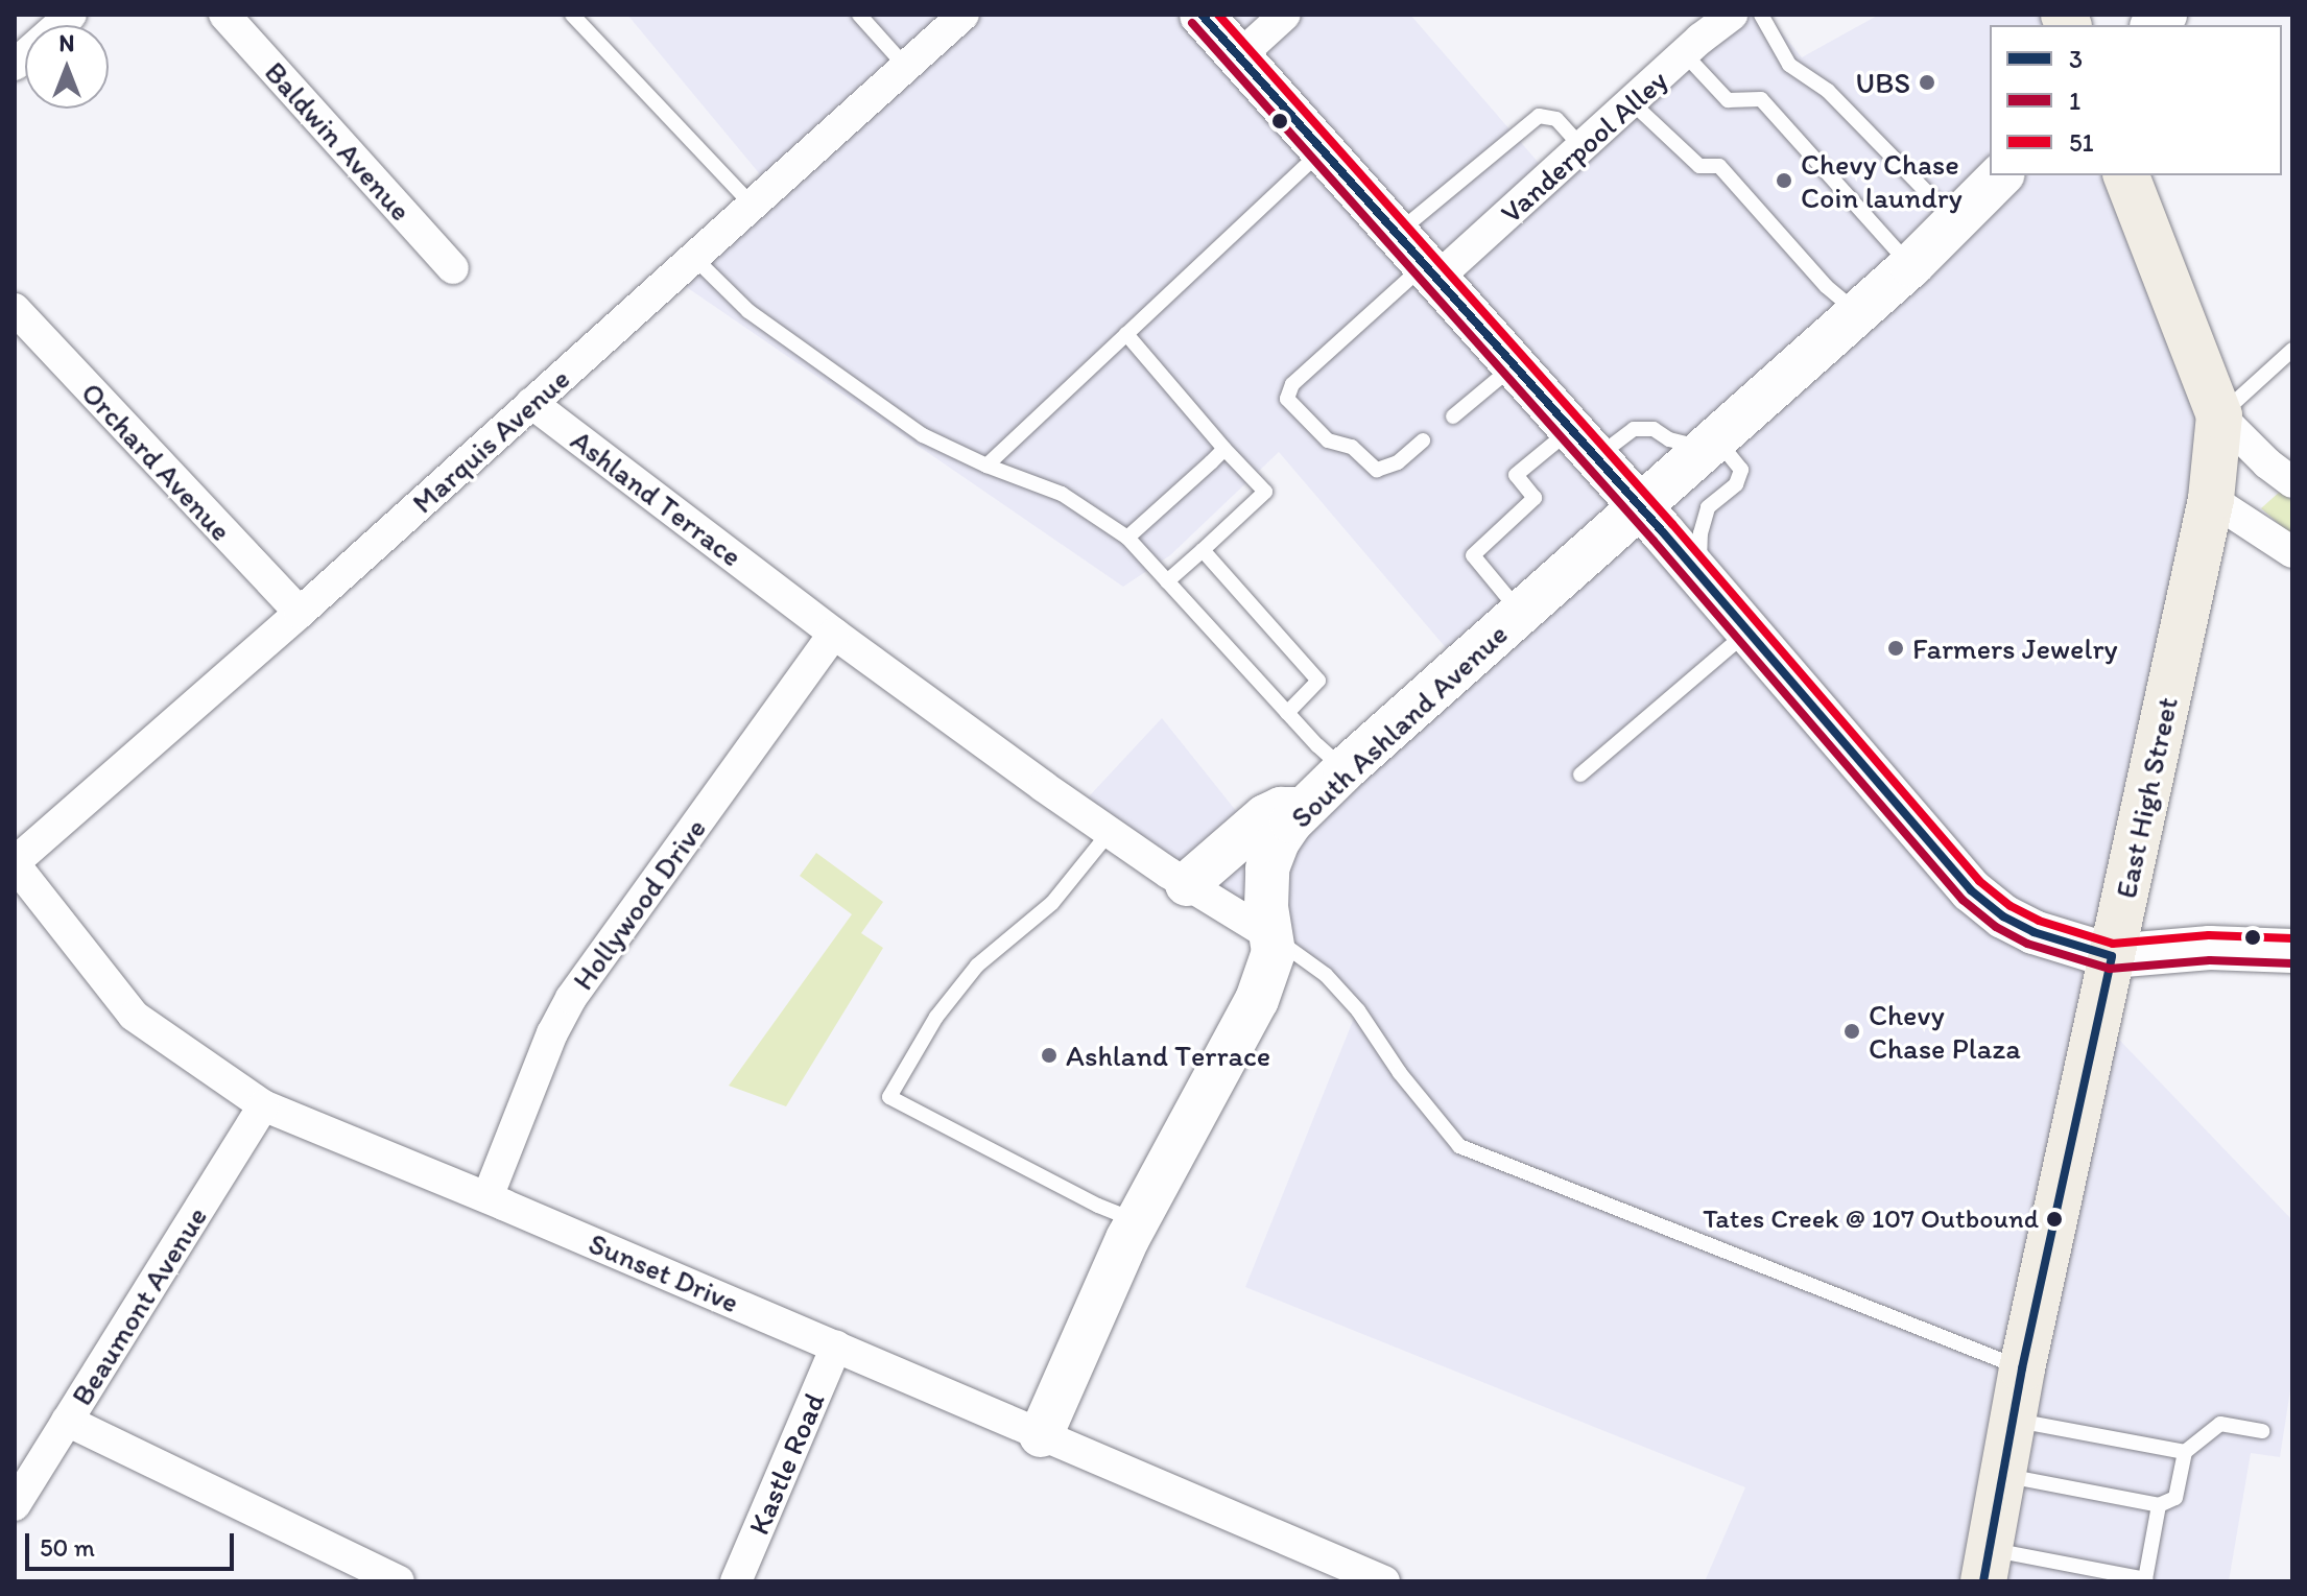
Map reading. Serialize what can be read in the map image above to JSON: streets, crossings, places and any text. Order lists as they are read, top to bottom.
{
  "streets": {
    "main road": ["East High Street"],
    "street": [
      "Baldwin Avenue",
      "Vanderpool Alley",
      "Marquis Avenue",
      "Orchard Avenue",
      "Ashland Terrace",
      "South Ashland Avenue",
      "Hollywood Drive",
      "Sunset Drive",
      "Beaumont Avenue",
      "Kastle Road"
    ]
  },
  "crossings": [
    ["Marquis Avenue", "Orchard Avenue"],
    ["Marquis Avenue", "Ashland Terrace"],
    ["Marquis Avenue", "Sunset Drive"],
    ["Ashland Terrace", "South Ashland Avenue"],
    ["Ashland Terrace", "Hollywood Drive"],
    ["South Ashland Avenue", "Sunset Drive"],
    ["Hollywood Drive", "Sunset Drive"],
    ["Sunset Drive", "Beaumont Avenue"],
    ["Sunset Drive", "Kastle Road"]
  ],
  "places": [
    "UBS",
    "Chevy Chase Coin laundry",
    "Farmers Jewelry",
    "Chevy Chase Plaza",
    "Ashland Terrace",
    "Tates Creek @ 107 Outbound"
  ],
  "lines": ["transit line 3", "transit line 51", "transit line 1"],
  "legend": ["3", "1", "51"],
  "scale_bar": "50 m",
  "north": "top"
}
